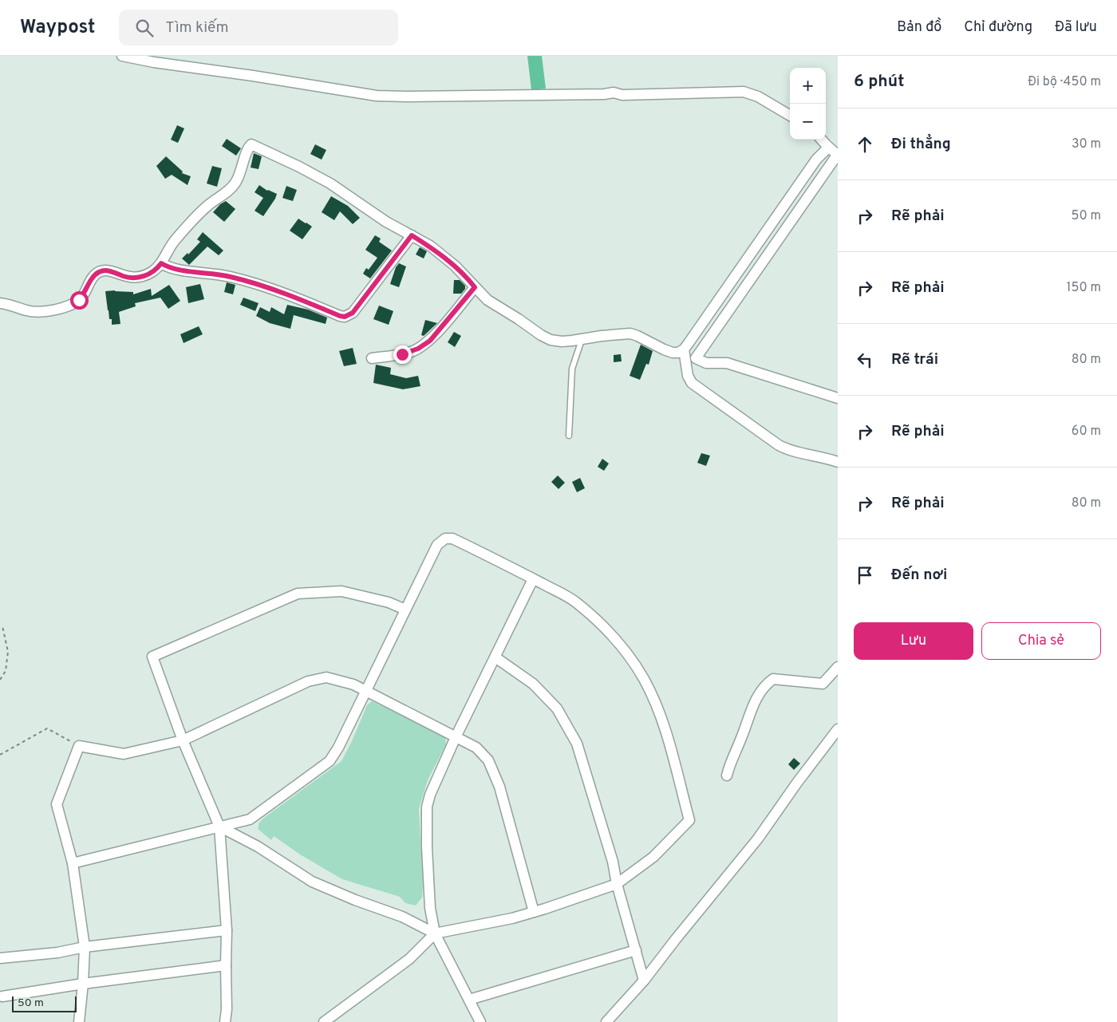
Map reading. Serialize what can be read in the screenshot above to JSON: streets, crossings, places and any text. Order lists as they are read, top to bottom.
{
  "scale_bar": "50 m",
  "page": {
    "header": "Waypost",
    "search": "Tìm kiếm",
    "nav": ["Bản đồ", "Chỉ đường", "Đã lưu"],
    "heading": ["6 phút", "Đi bộ · 450 m"],
    "map_buttons": ["+", "−"],
    "list": [
      ["Đi thẳng", "30 m"],
      ["Rẽ phải", "50 m"],
      ["Rẽ phải", "150 m"],
      ["Rẽ trái", "80 m"],
      ["Rẽ phải", "60 m"],
      ["Rẽ phải", "80 m"],
      "Đến nơi"
    ],
    "buttons": ["Lưu", "Chia sẻ"],
    "scale": "50 m"
  }
}
